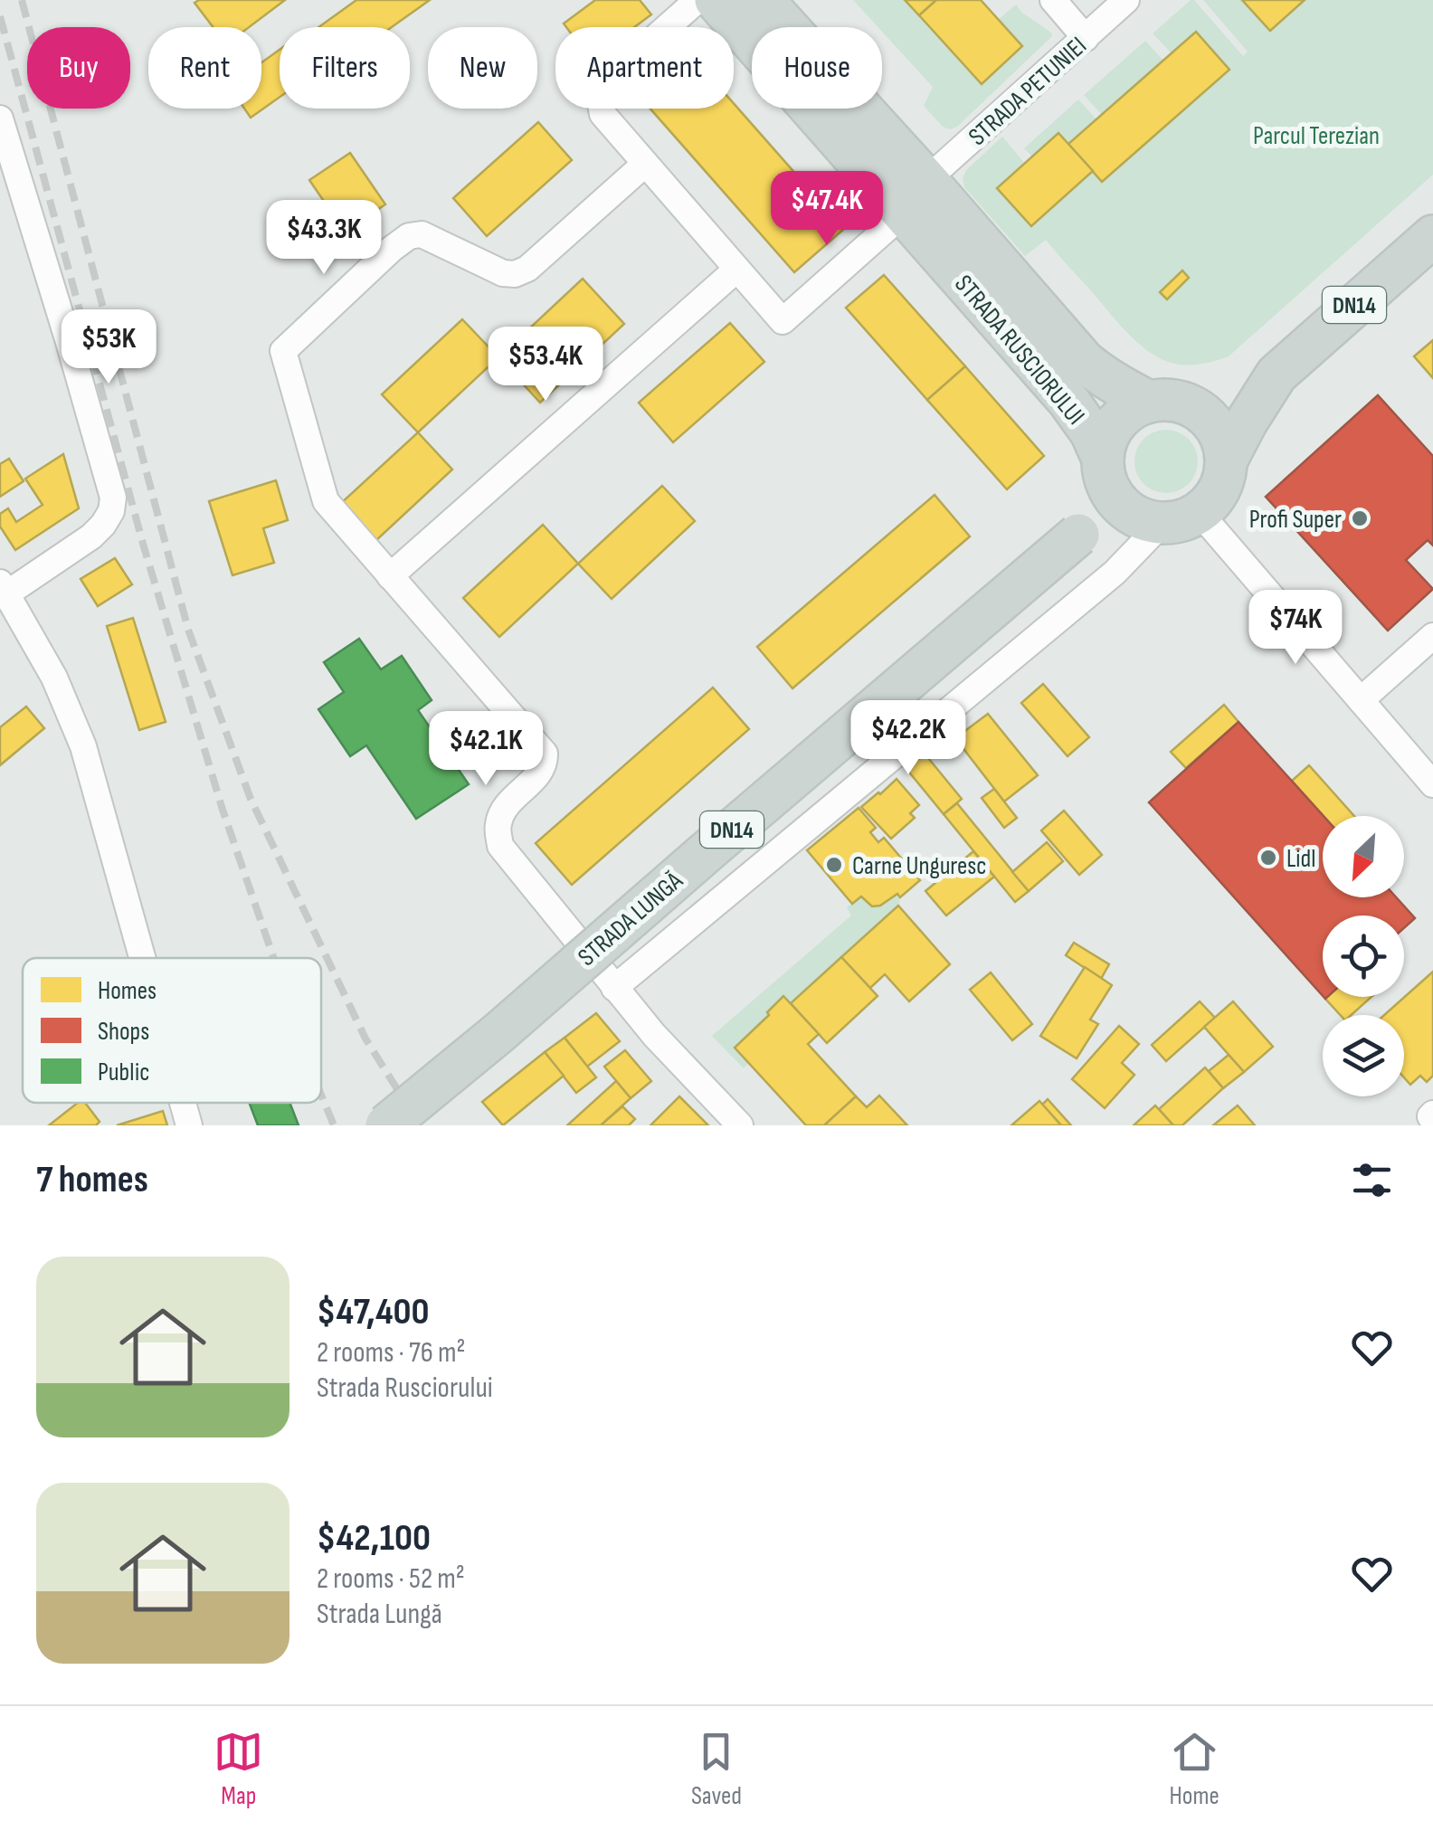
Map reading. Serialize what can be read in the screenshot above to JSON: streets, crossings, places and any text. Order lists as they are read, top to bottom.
{
  "streets": {
    "main road": ["DN14", "STRADA RUSCIORULUI", "STRADA LUNGĂ"],
    "street": ["STRADA PETUNIEI"]
  },
  "crossings": [
    ["STRADA PETUNIEI", "STRADA RUSCIORULUI"],
    ["DN14", "STRADA RUSCIORULUI"],
    ["DN14", "STRADA LUNGĂ"],
    ["STRADA RUSCIORULUI", "STRADA LUNGĂ"]
  ],
  "parks": ["Parcul Terezian"],
  "places": ["Profi Super", "Lidl", "Carne Unguresc"],
  "legend": ["Homes", "Shops", "Public"],
  "north": "bottom left",
  "page": {
    "chip": [
      "Buy",
      "Rent",
      "Filters",
      "New",
      "Apartment",
      "House"
    ],
    "price": [
      "$47.4K",
      "$43.3K",
      "$53K",
      "$53.4K",
      "$74K",
      "$42.2K",
      "$42.1K"
    ],
    "heading": "7 homes",
    "list": [
      {
        "name": "$47,400",
        "note": "2 rooms · 76 m² · Strada Rusciorului"
      },
      {
        "name": "$42,100",
        "note": "2 rooms · 52 m² · Strada Lungă"
      }
    ],
    "tabs": ["Map", "Saved", "Home"]
  }
}
